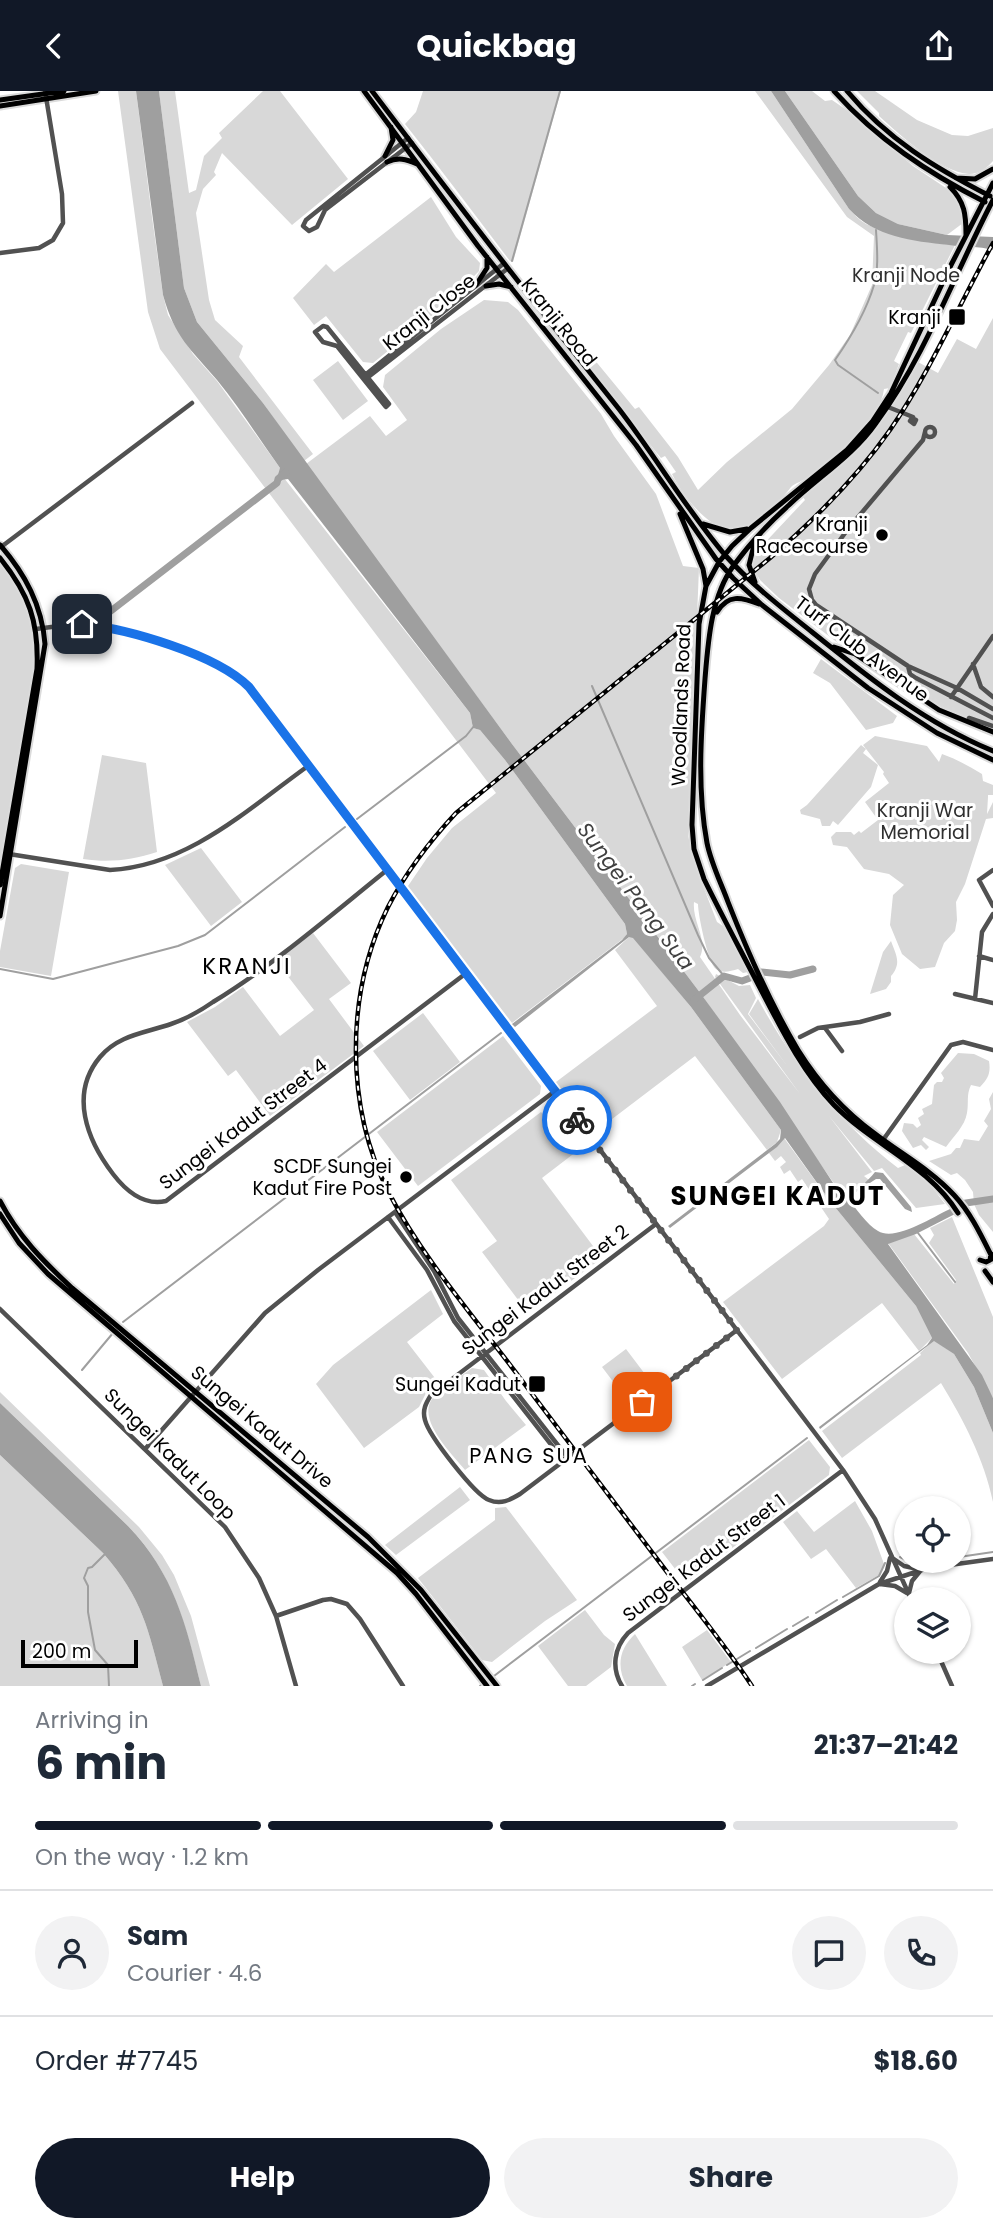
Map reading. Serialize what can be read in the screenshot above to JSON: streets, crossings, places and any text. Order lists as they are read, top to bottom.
{
  "streets": {
    "main road": [
      "Kranji Road",
      "Turf Club Avenue",
      "Woodlands Road",
      "Sungei Kadut Drive"
    ],
    "street": [
      "Kranji Close",
      "Sungei Kadut Street 4",
      "Sungei Kadut Street 2",
      "Sungei Kadut Loop",
      "Sungei Kadut Street 1"
    ]
  },
  "crossings": [
    ["Kranji Close", "Kranji Road"],
    ["Kranji Road", "Turf Club Avenue"],
    ["Kranji Road", "Woodlands Road"],
    ["Turf Club Avenue", "Woodlands Road"]
  ],
  "districts": ["KRANJI", "SUNGEI KADUT", "PANG SUA"],
  "water": ["Sungei Pang Sua"],
  "parks": ["Kranji Node", "Kranji War Memorial"],
  "places": {
    "transit": ["Kranji", "Sungei Kadut"],
    "other": ["Kranji Racecourse", "SCDF Sungei Kadut Fire Post"]
  },
  "scale_bar": "200 m",
  "page": {
    "header": "Quickbag",
    "scale": "200 m",
    "heading": ["6 min", "Arriving in", "21:37–21:42"],
    "panel": [
      "Sam",
      "Courier · 4.6",
      "Order #7745",
      "$18.60"
    ],
    "bar": "On the way · 1.2 km",
    "buttons": ["Help", "Share"]
  }
}
